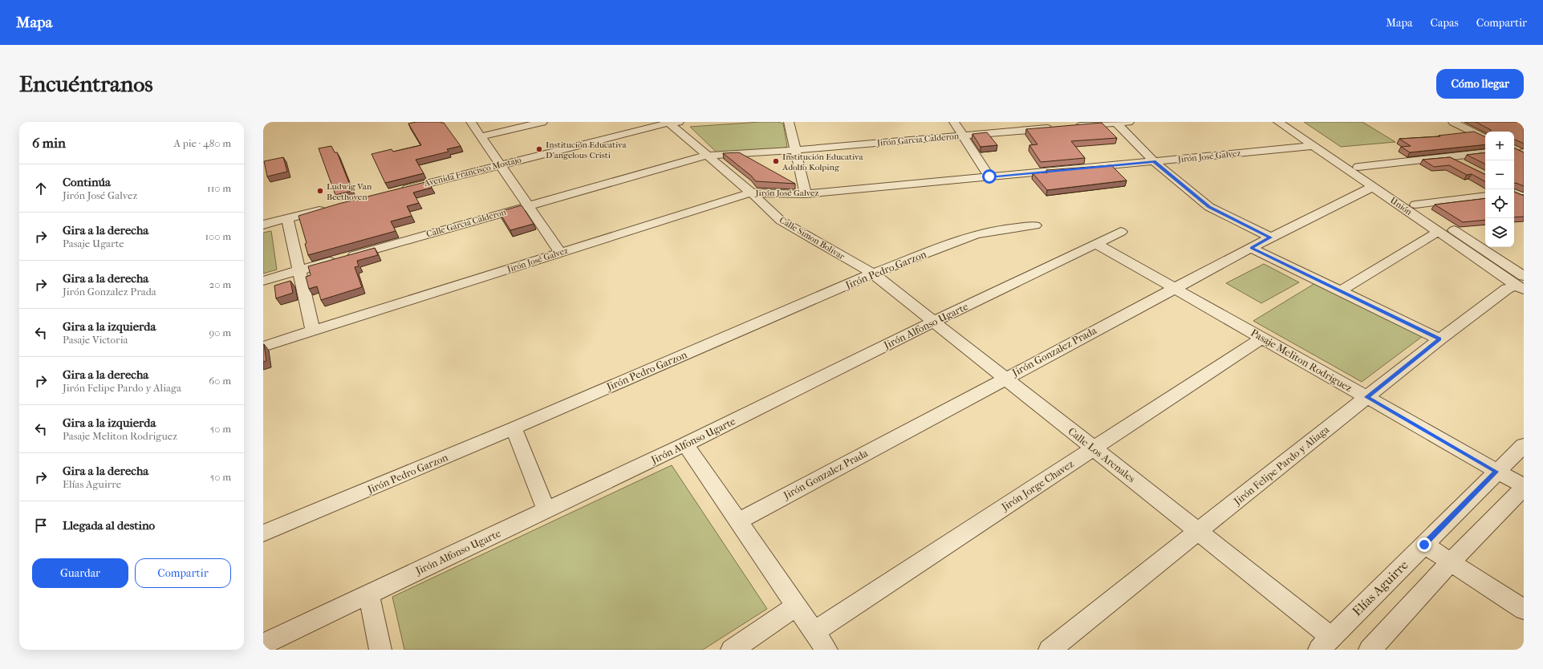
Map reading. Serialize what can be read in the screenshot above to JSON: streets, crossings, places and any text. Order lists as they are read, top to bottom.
{
  "streets": {
    "street": [
      "Jirón Garcia Calderon",
      "Jirón José Galvez",
      "Avenida Francisco Mostajo",
      "Unión",
      "Calle Garcia Calderon",
      "Calle Simon Bolivar",
      "Jirón Pedro Garzon",
      "Jirón Alfonso Ugarte",
      "Jirón Gonzalez Prada",
      "Pasaje Meliton Rodriguez",
      "Calle Los Arenales",
      "Jirón Felipe Pardo y Aliaga",
      "Jirón Jorge Chavez",
      "Elías Aguirre"
    ]
  },
  "crossings": [
    ["Jirón Garcia Calderon", "Calle Garcia Calderon"],
    ["Jirón Garcia Calderon", "Calle Simon Bolivar"],
    ["Jirón José Galvez", "Unión"],
    ["Jirón José Galvez", "Calle Simon Bolivar"],
    ["Avenida Francisco Mostajo", "Calle Simon Bolivar"],
    ["Unión", "Jirón Gonzalez Prada"],
    ["Unión", "Jirón Felipe Pardo y Aliaga"],
    ["Calle Garcia Calderon", "Calle Simon Bolivar"],
    ["Calle Simon Bolivar", "Jirón Pedro Garzon"],
    ["Calle Simon Bolivar", "Calle Los Arenales"],
    ["Jirón Pedro Garzon", "Calle Los Arenales"],
    ["Jirón Alfonso Ugarte", "Pasaje Meliton Rodriguez"],
    ["Jirón Alfonso Ugarte", "Calle Los Arenales"],
    ["Jirón Gonzalez Prada", "Pasaje Meliton Rodriguez"],
    ["Jirón Gonzalez Prada", "Calle Los Arenales"],
    ["Pasaje Meliton Rodriguez", "Jirón Felipe Pardo y Aliaga"],
    ["Pasaje Meliton Rodriguez", "Jirón Jorge Chavez"],
    ["Pasaje Meliton Rodriguez", "Elías Aguirre"],
    ["Calle Los Arenales", "Jirón Felipe Pardo y Aliaga"],
    ["Calle Los Arenales", "Jirón Jorge Chavez"],
    ["Calle Los Arenales", "Elías Aguirre"]
  ],
  "places": ["Institución Educativa D'angelous Cristi", "Institución Educativa Adolfo Kolping", "Ludwig Van Beethoven"],
  "page": {
    "header": "Mapa",
    "nav": ["Mapa", "Capas", "Compartir"],
    "buttons": [
      "Cómo llegar",
      ["Guardar", "Compartir"]
    ],
    "title": "Encuéntranos",
    "heading": ["6 min", "A pie · 480 m"],
    "map_buttons": ["+", "−"],
    "list": [
      ["Continúa", "Jirón José Galvez", "110 m"],
      ["Gira a la derecha", "Pasaje Ugarte", "100 m"],
      ["Gira a la derecha", "Jirón Gonzalez Prada", "20 m"],
      ["Gira a la izquierda", "Pasaje Victoria", "90 m"],
      ["Gira a la derecha", "Jirón Felipe Pardo y Aliaga", "60 m"],
      ["Gira a la izquierda", "Pasaje Meliton Rodriguez", "50 m"],
      ["Gira a la derecha", "Elías Aguirre", "50 m"],
      "Llegada al destino"
    ]
  }
}
